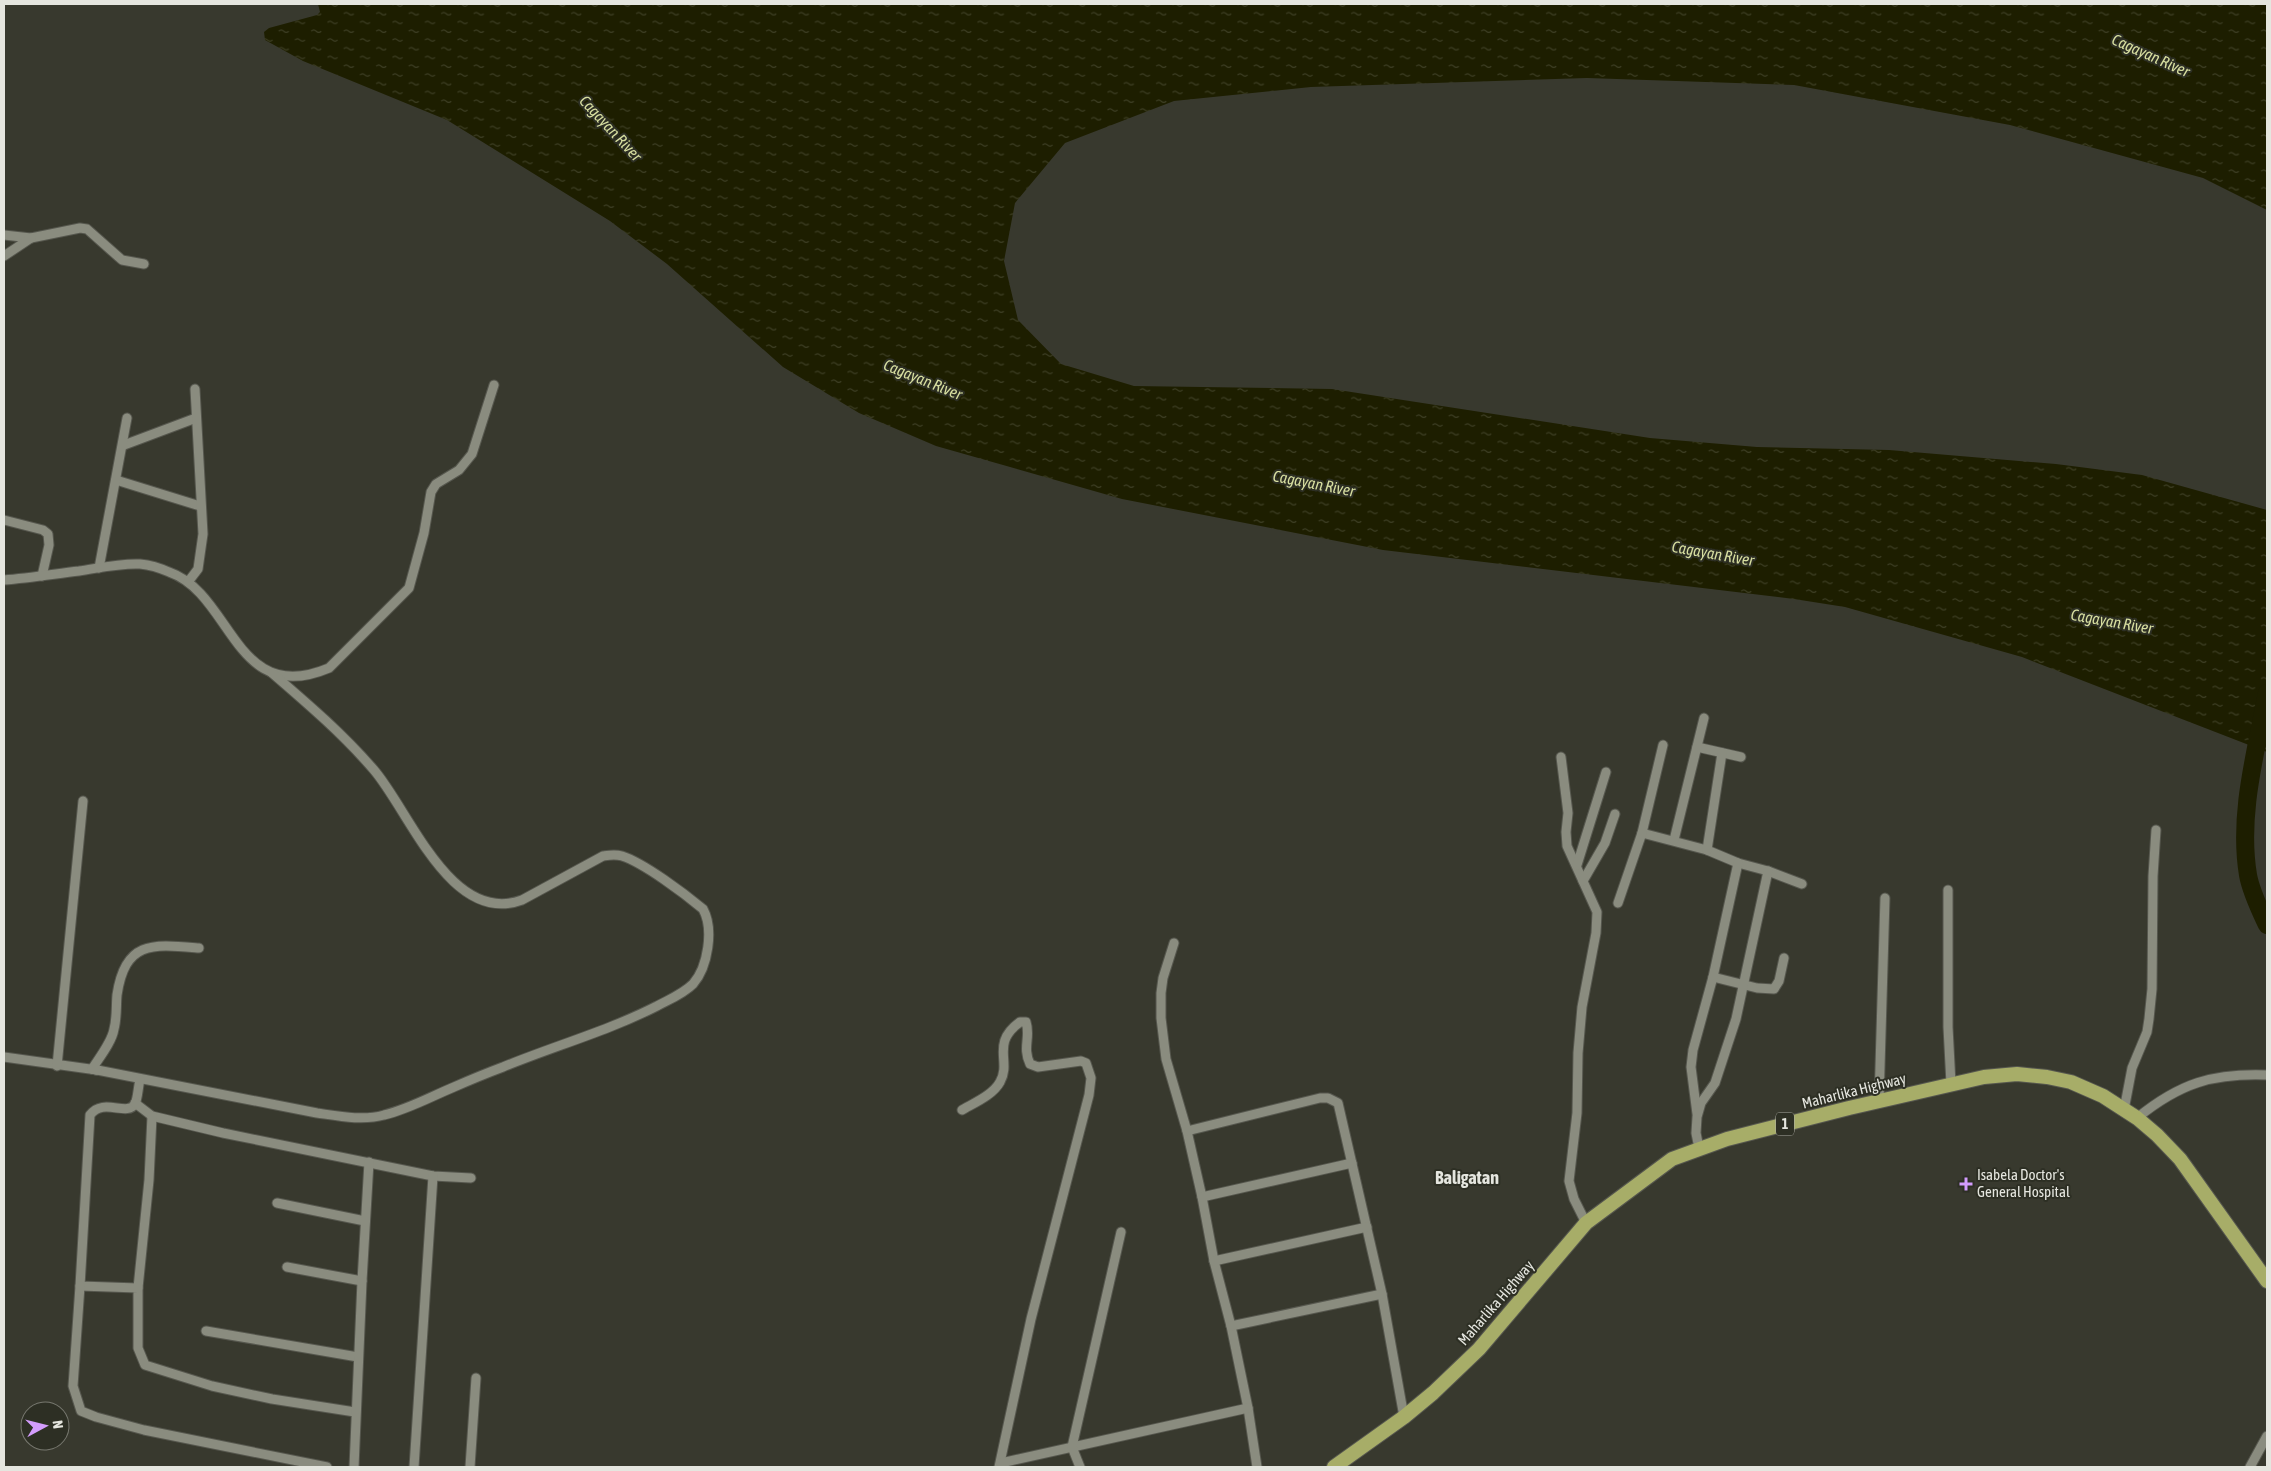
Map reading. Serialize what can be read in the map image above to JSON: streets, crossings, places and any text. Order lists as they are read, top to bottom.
{
  "streets": {
    "highway": ["Maharlika Highway", "1"]
  },
  "districts": ["Baligatan"],
  "water": ["Cagayan River"],
  "places": {
    "health": ["Isabela Doctor's General Hospital"]
  },
  "north": "right"
}
